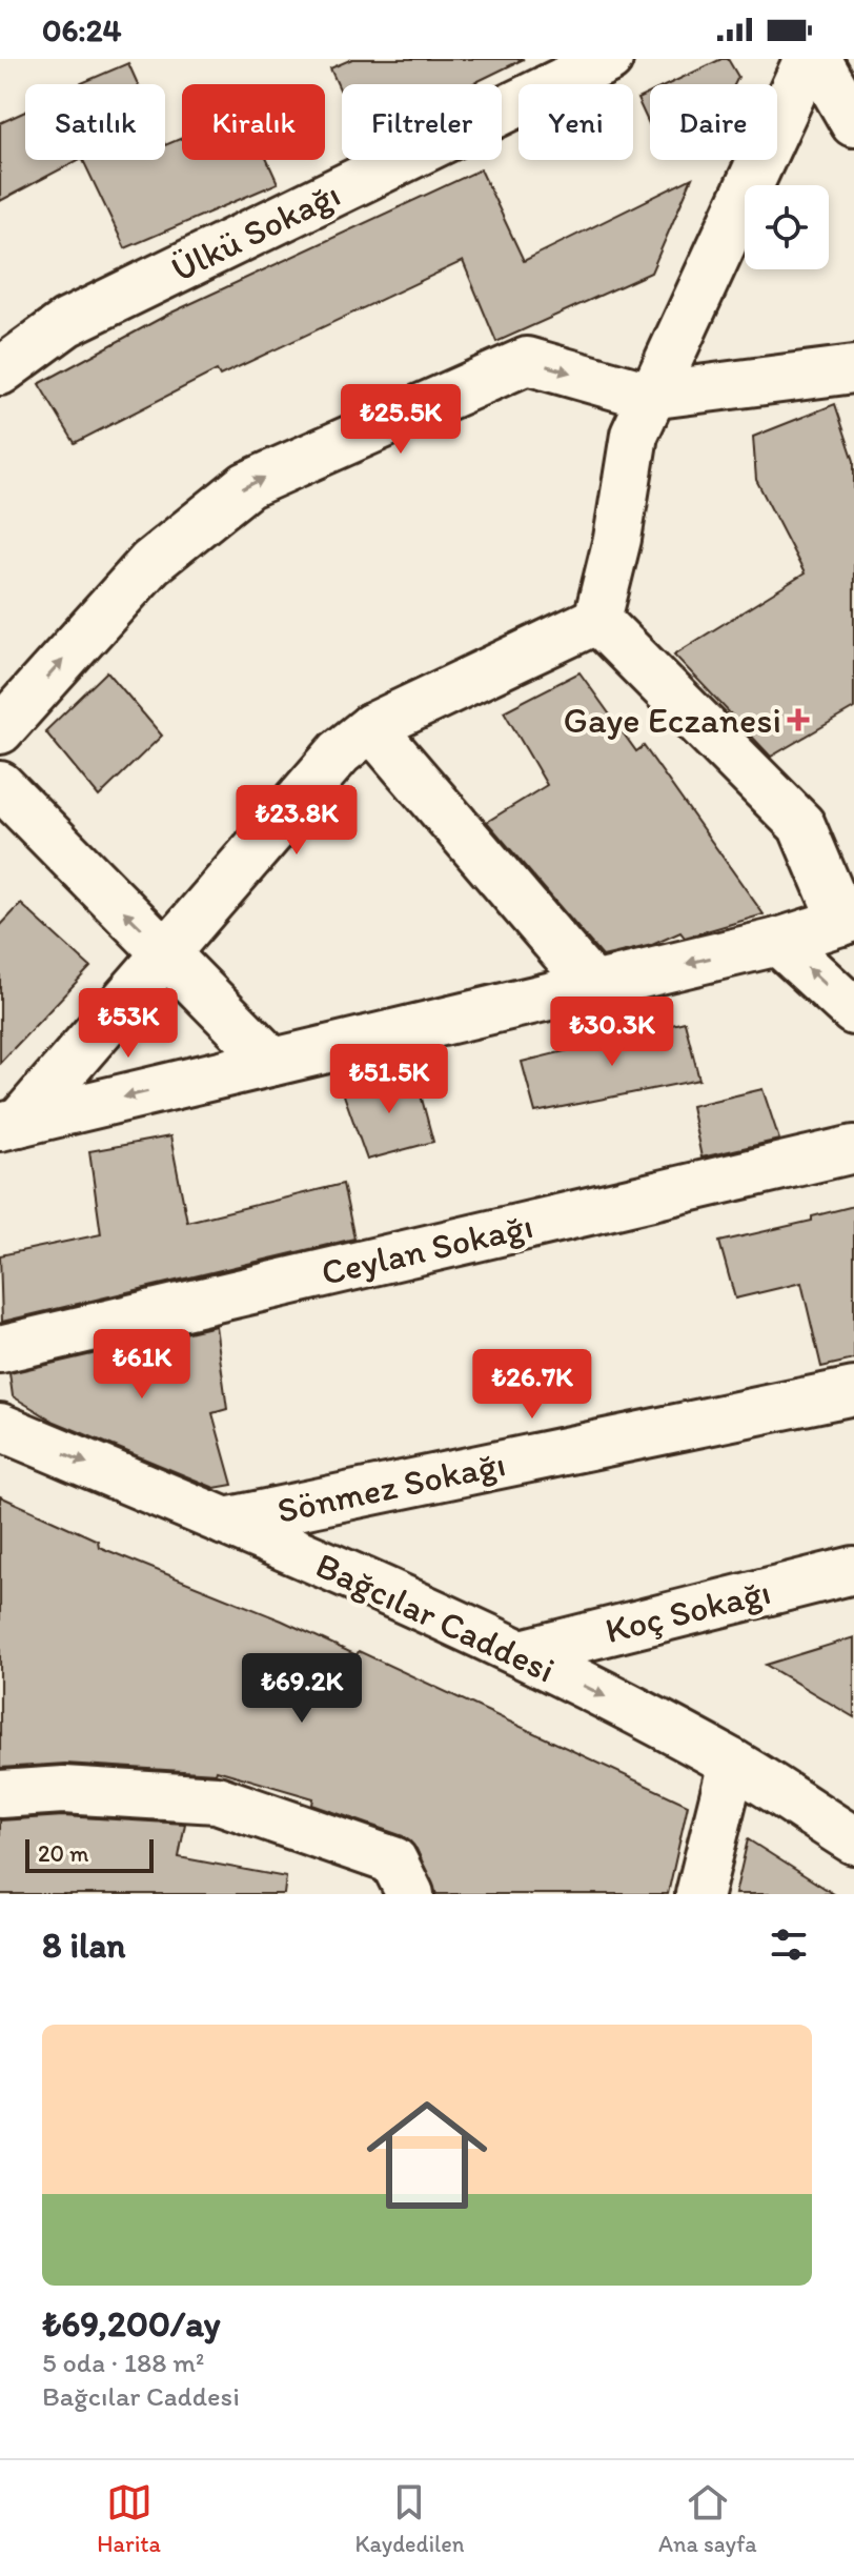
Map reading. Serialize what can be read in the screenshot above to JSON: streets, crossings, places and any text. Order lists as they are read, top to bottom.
{
  "streets": {
    "street": [
      "Ülkü Sokağı",
      "Ceylan Sokağı",
      "Sönmez Sokağı",
      "Koç Sokağı",
      "Bağcılar Caddesi"
    ]
  },
  "crossings": [
    ["Sönmez Sokağı", "Bağcılar Caddesi"],
    ["Koç Sokağı", "Bağcılar Caddesi"]
  ],
  "one_way": ["Bağcılar Caddesi"],
  "places": {
    "health": ["Gaye Eczanesi"]
  },
  "scale_bar": "20 m",
  "page": {
    "status": "06:24",
    "chip": [
      "Satılık",
      "Kiralık",
      "Filtreler",
      "Yeni",
      "Daire"
    ],
    "price": [
      "₺25.5K",
      "₺23.8K",
      "₺53K",
      "₺30.3K",
      "₺51.5K",
      "₺61K",
      "₺26.7K",
      "₺69.2K"
    ],
    "scale": "20 m",
    "heading": "8 ilan",
    "list": [
      {
        "name": "₺69,200/ay",
        "note": "5 oda · 188 m² · Bağcılar Caddesi"
      }
    ],
    "tabs": ["Harita", "Kaydedilen", "Ana sayfa"]
  }
}
